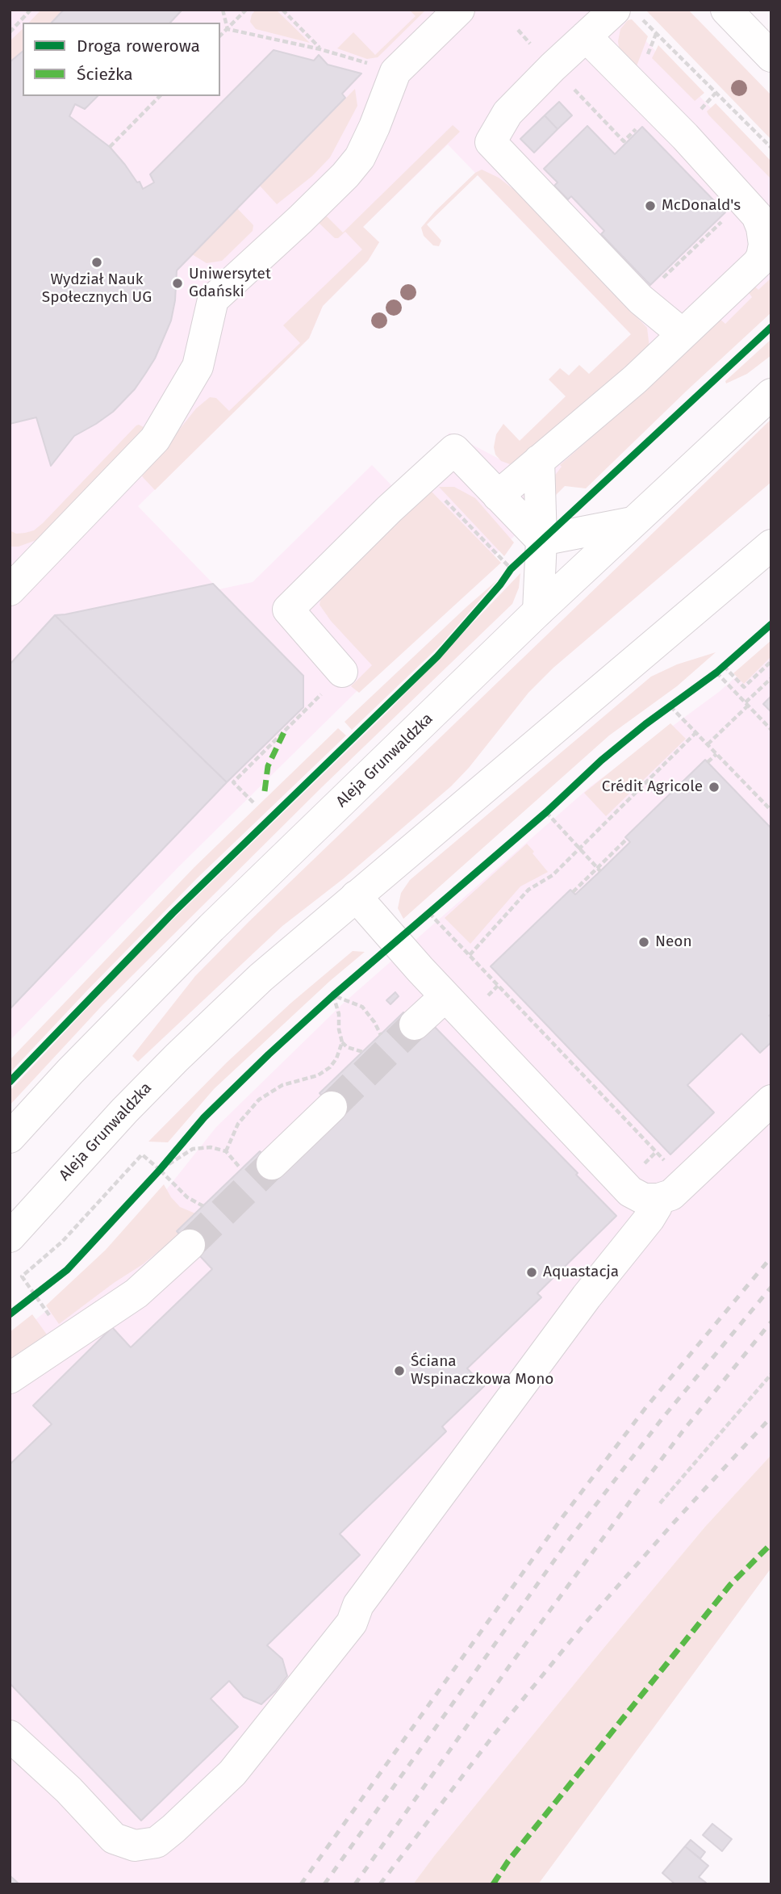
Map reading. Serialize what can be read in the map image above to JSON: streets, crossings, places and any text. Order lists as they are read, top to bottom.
{
  "streets": {
    "main road": ["Aleja Grunwaldzka"]
  },
  "places": [
    "McDonald's",
    "Wydział Nauk Społecznych UG",
    "Uniwersytet Gdański",
    "Crédit Agricole",
    "Neon",
    "Aquastacja",
    "Ściana Wspinaczkowa Mono"
  ],
  "legend": ["Droga rowerowa", "Ścieżka"]
}
